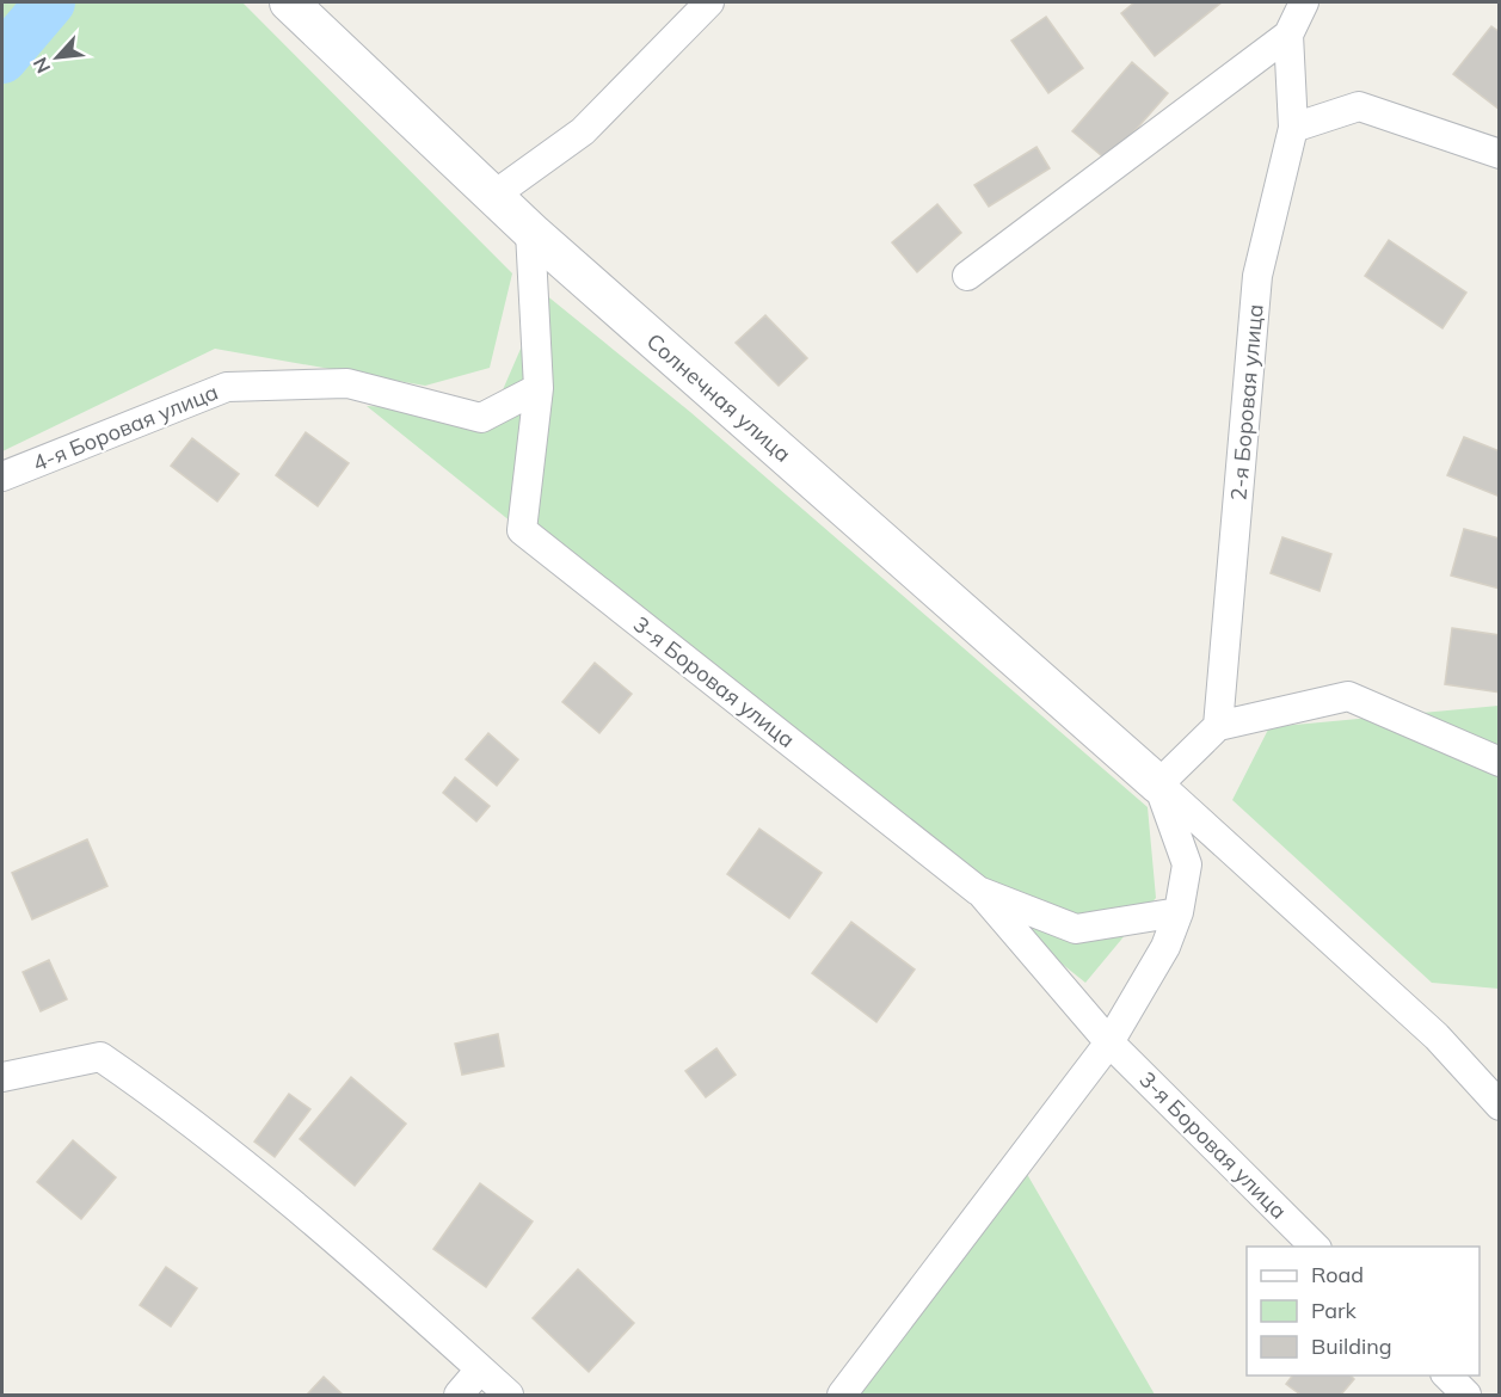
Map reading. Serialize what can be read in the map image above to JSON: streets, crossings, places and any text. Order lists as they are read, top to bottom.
{
  "streets": {
    "street": [
      "Солнечная улица",
      "2-я Боровая улица",
      "4-я Боровая улица",
      "3-я Боровая улица"
    ]
  },
  "crossings": [
    ["Солнечная улица", "3-я Боровая улица"],
    ["4-я Боровая улица", "3-я Боровая улица"]
  ],
  "legend": ["Road", "Park", "Building"],
  "north": "bottom left"
}
